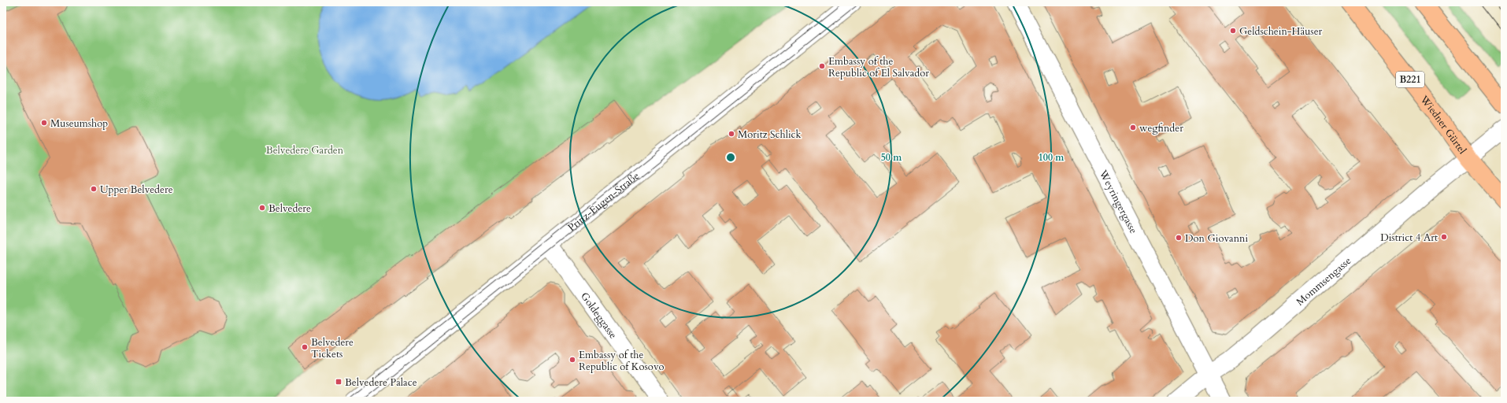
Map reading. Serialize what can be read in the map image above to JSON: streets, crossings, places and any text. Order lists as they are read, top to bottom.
{
  "streets": {
    "main road": ["B221", "Wiedner Gürtel"],
    "street": [
      "Prinz-Eugen-Straße",
      "Weyringergasse",
      "Mommsengasse",
      "Goldeggasse"
    ]
  },
  "crossings": [
    ["Wiedner Gürtel", "Mommsengasse"],
    ["Prinz-Eugen-Straße", "Goldeggasse"],
    ["Weyringergasse", "Mommsengasse"]
  ],
  "parks": ["Belvedere Garden"],
  "places": {
    "other": [
      "Geldschein-Häuser",
      "Embassy of the Republic of El Salvador",
      "Museumshop",
      "wegfinder",
      "Moritz Schlick",
      "Upper Belvedere",
      "Belvedere",
      "District 4 Art",
      "Don Giovanni",
      "Belvedere Tickets",
      "Embassy of the Republic of Kosovo"
    ],
    "transit": ["Belvedere Palace"]
  },
  "rings": ["50 m", "100 m"]
}
